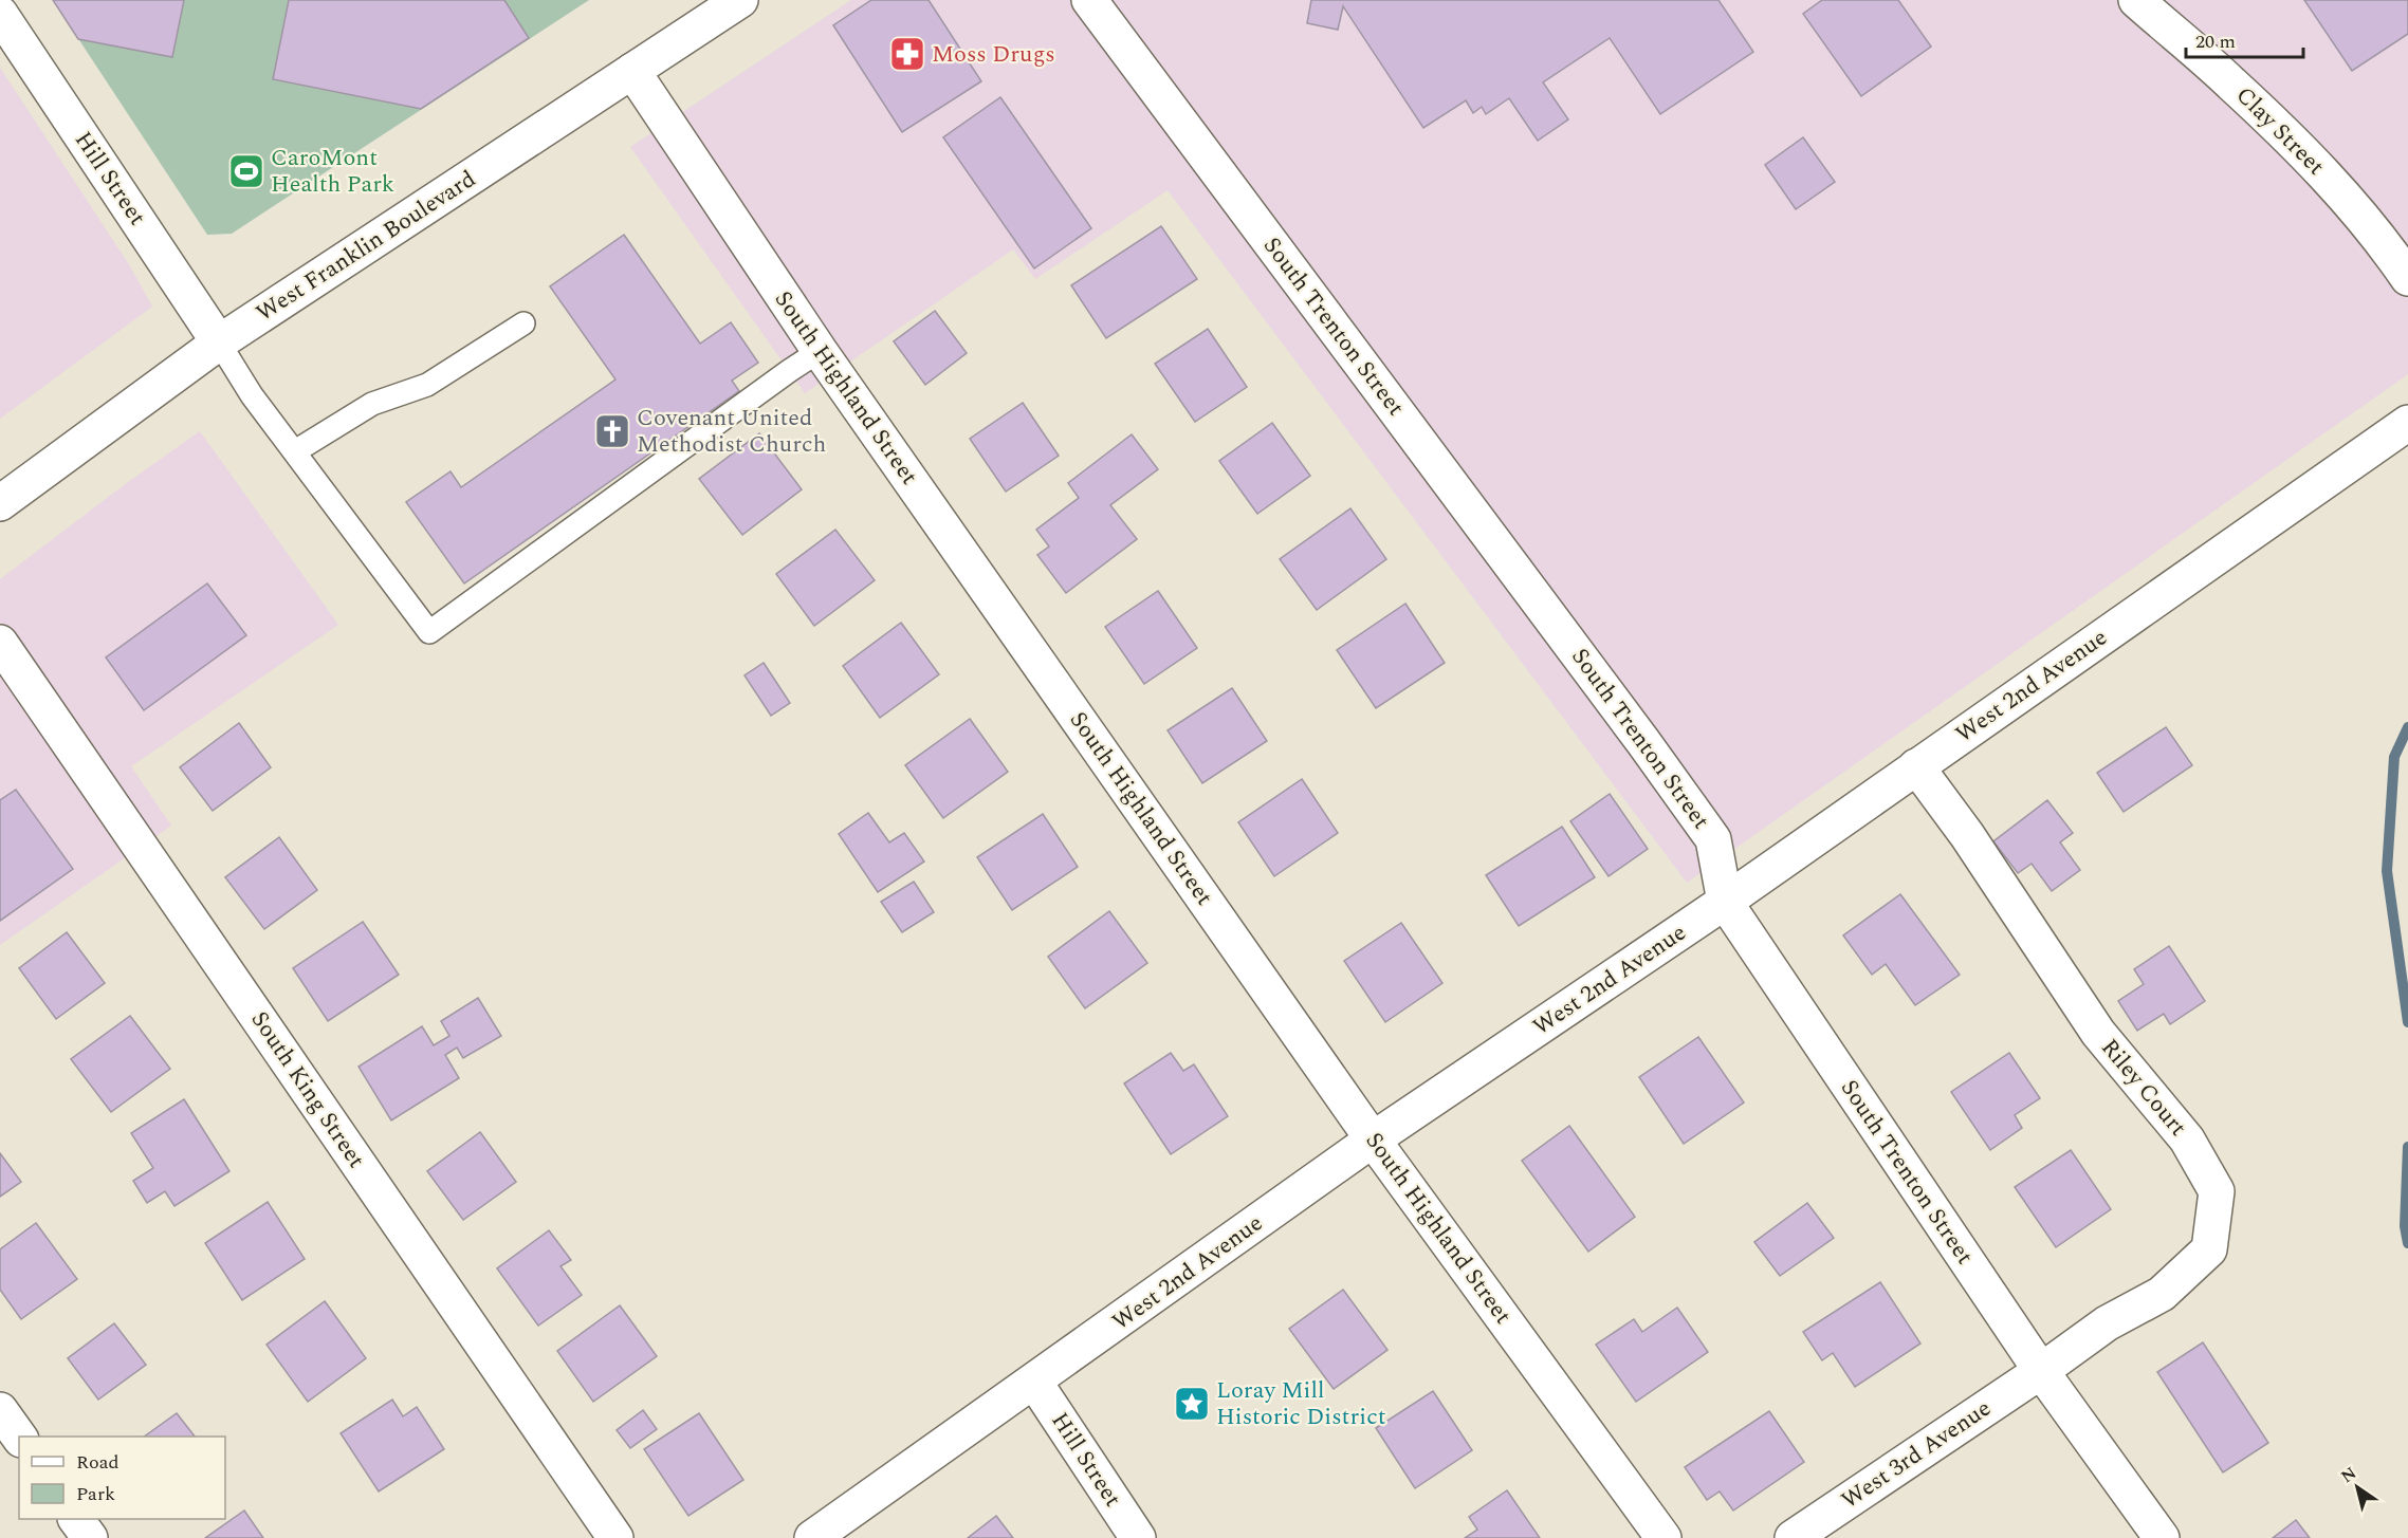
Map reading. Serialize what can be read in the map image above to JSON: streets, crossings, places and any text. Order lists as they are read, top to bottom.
{
  "streets": {
    "street": [
      "Clay Street",
      "Hill Street",
      "West Franklin Boulevard",
      "South Trenton Street",
      "South Highland Street",
      "West 2nd Avenue",
      "Riley Court",
      "South King Street",
      "West 3rd Avenue"
    ]
  },
  "crossings": [
    ["Hill Street", "West Franklin Boulevard"],
    ["Hill Street", "West 2nd Avenue"],
    ["West Franklin Boulevard", "South Highland Street"],
    ["South Trenton Street", "West 2nd Avenue"],
    ["South Trenton Street", "Riley Court"],
    ["South Trenton Street", "West 3rd Avenue"],
    ["South Highland Street", "West 2nd Avenue"],
    ["West 2nd Avenue", "Riley Court"],
    ["Riley Court", "West 3rd Avenue"]
  ],
  "places": {
    "pharmacy": ["Moss Drugs"],
    "sports": ["CaroMont Health Park"],
    "church": ["Covenant United Methodist Church"],
    "place": ["Loray Mill Historic District"]
  },
  "legend": ["Road", "Park"],
  "scale_bar": "20 m",
  "north": "top left"
}
